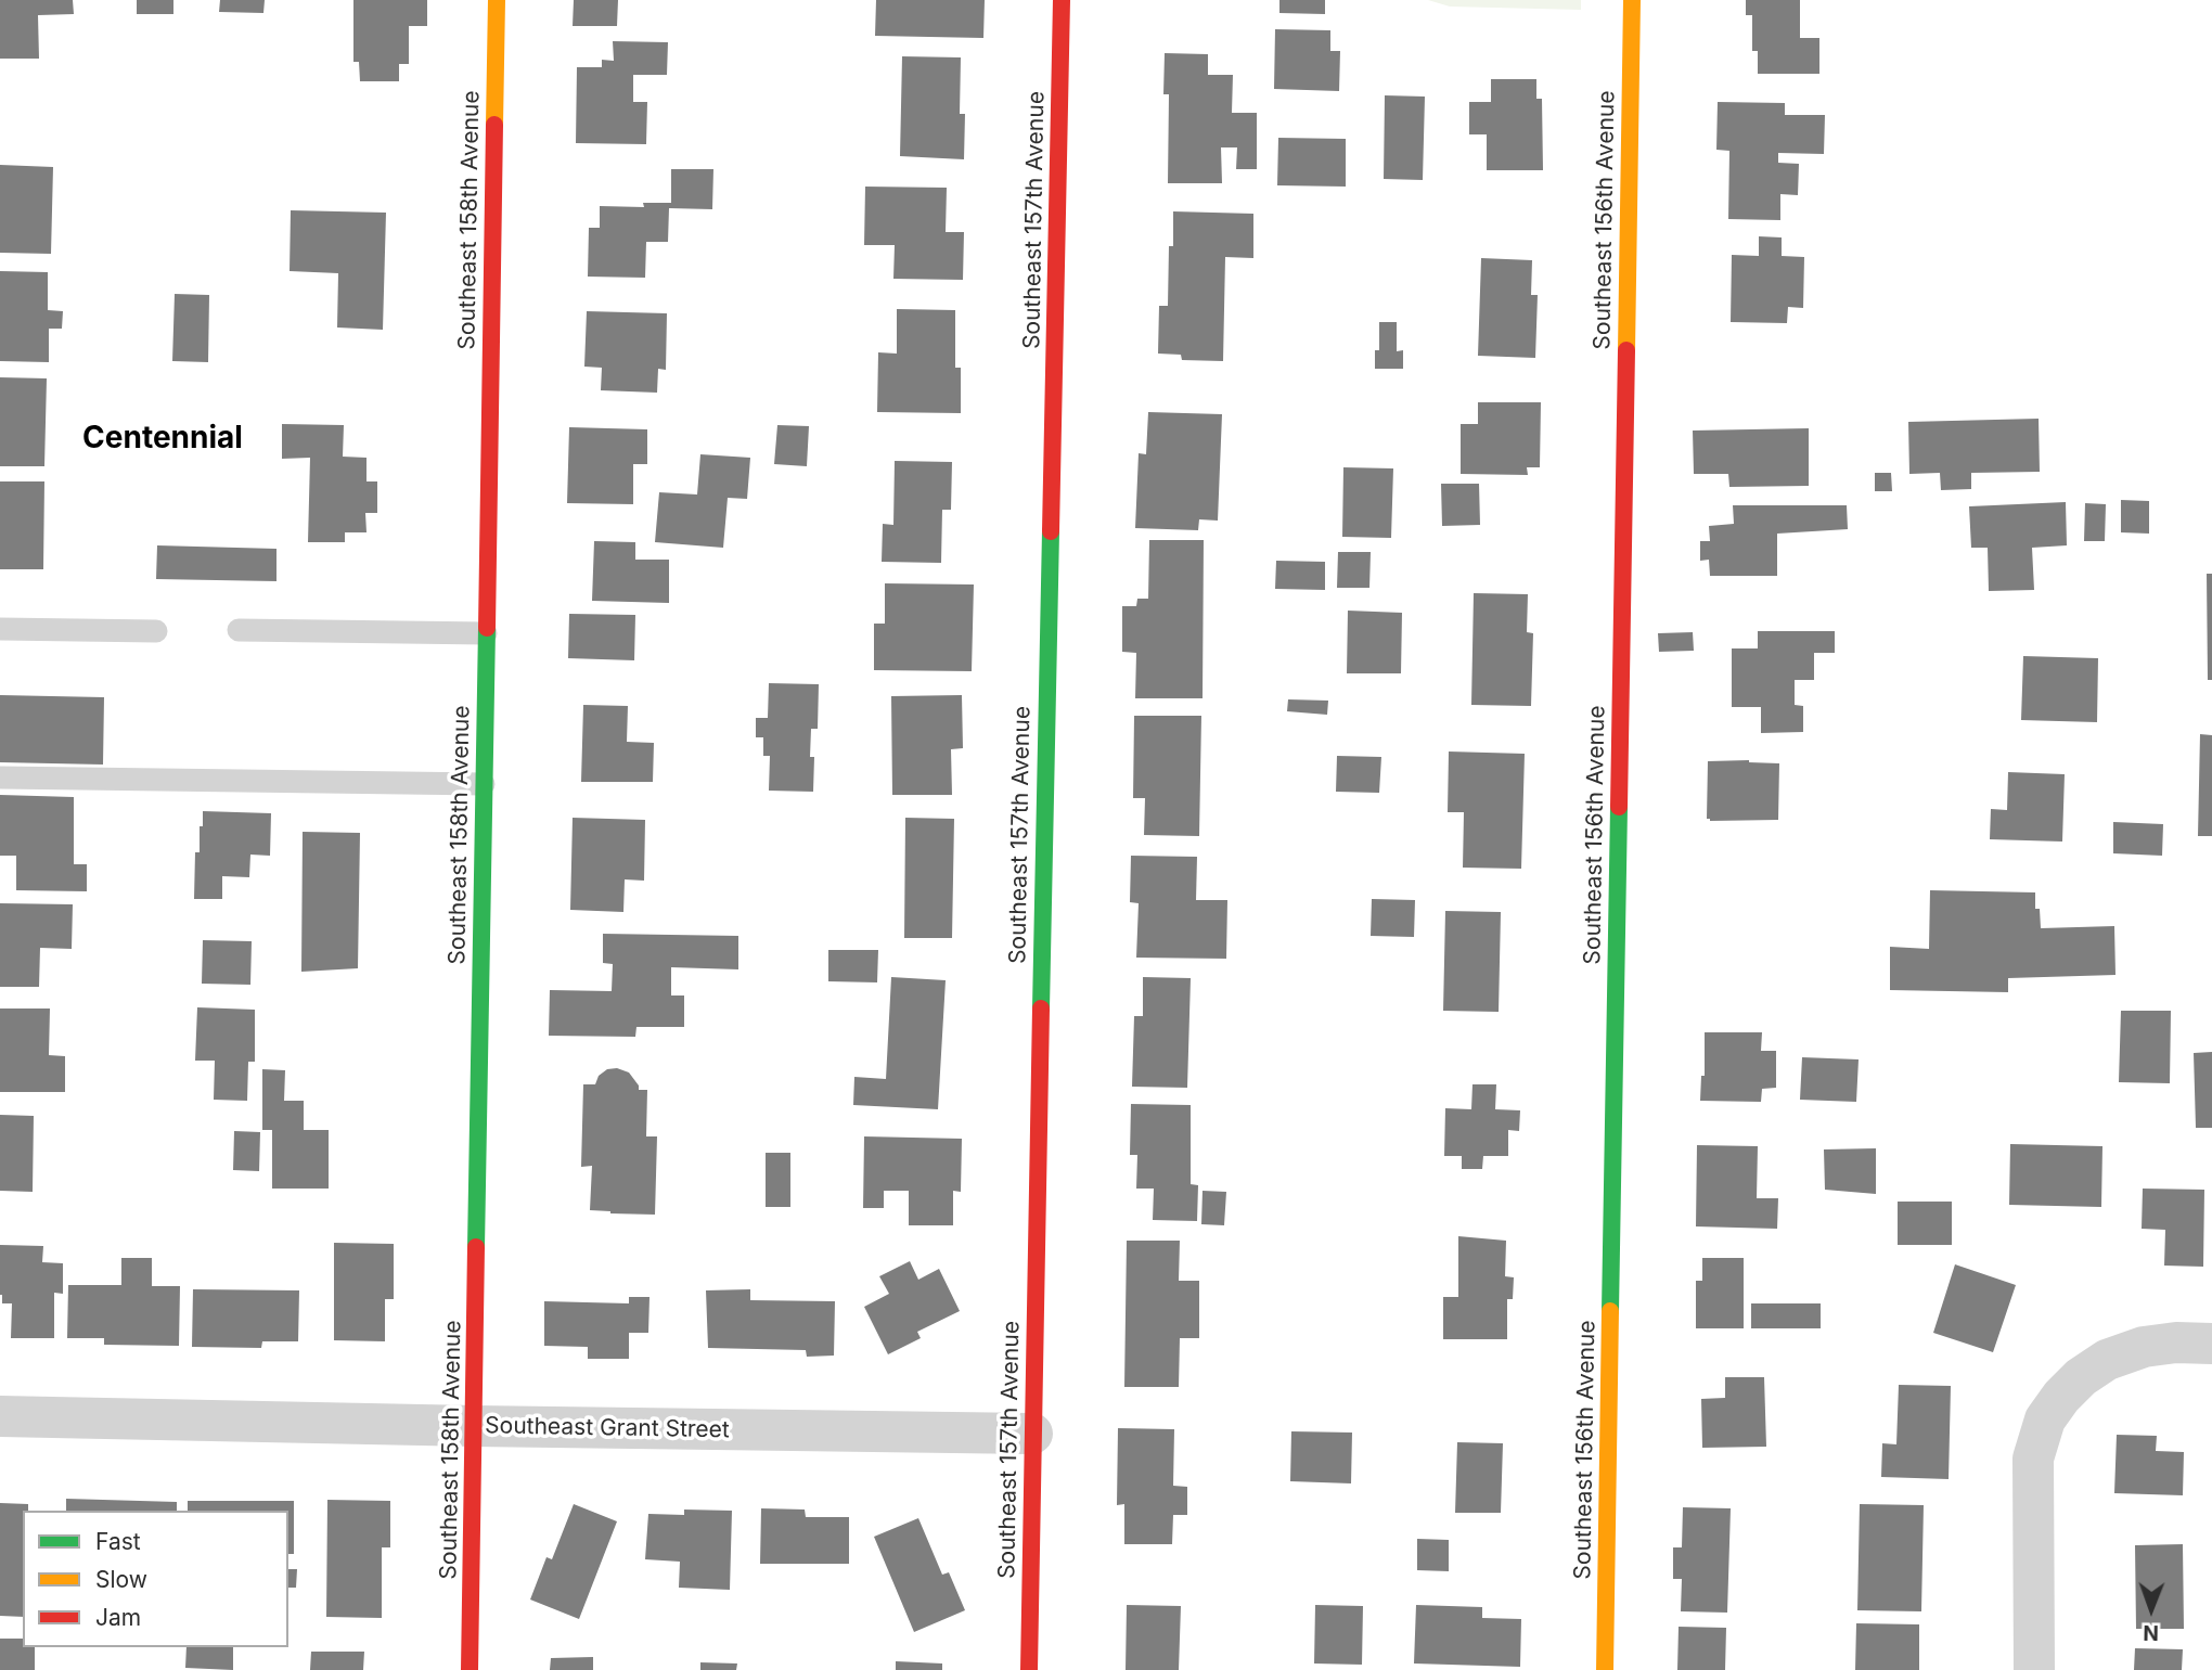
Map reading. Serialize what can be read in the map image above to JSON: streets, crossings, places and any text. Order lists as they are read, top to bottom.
{
  "streets": {
    "street": [
      "Southeast 158th Avenue",
      "Southeast 157th Avenue",
      "Southeast 156th Avenue",
      "Southeast Grant Street"
    ]
  },
  "crossings": [
    ["Southeast 158th Avenue", "Southeast Grant Street"],
    ["Southeast 157th Avenue", "Southeast Grant Street"]
  ],
  "districts": ["Centennial"],
  "legend": ["Fast", "Slow", "Jam"],
  "north": "bottom"
}
